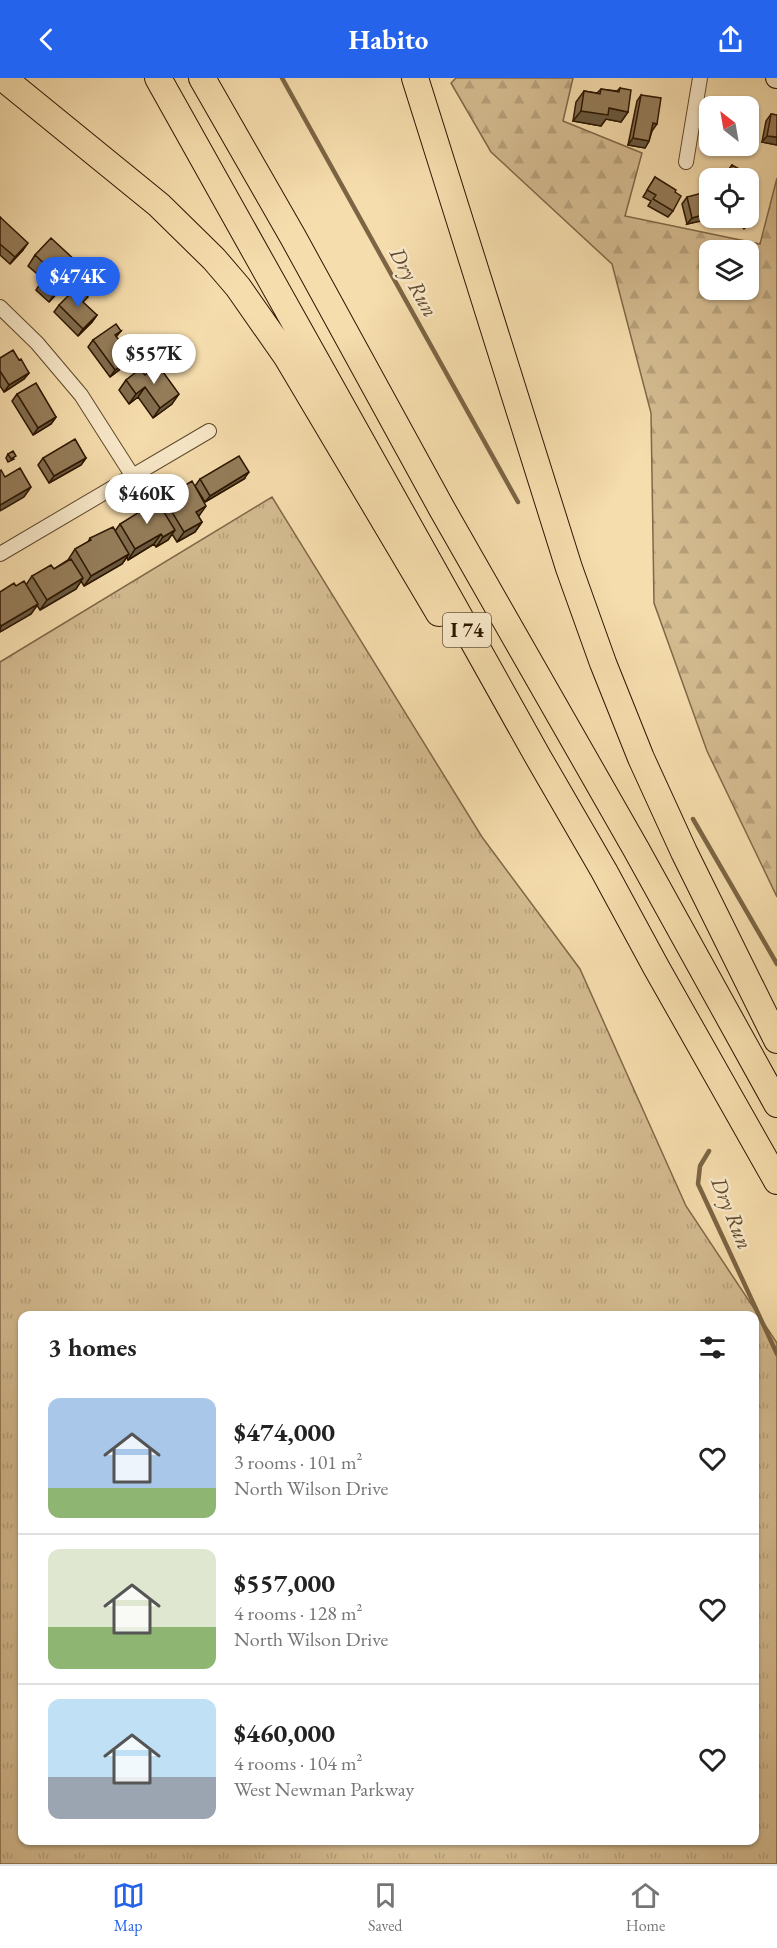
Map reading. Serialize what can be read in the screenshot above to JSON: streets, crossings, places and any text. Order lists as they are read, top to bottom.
{
  "streets": {
    "highway": ["I 74"]
  },
  "water": ["Dry Run"],
  "north": "top left",
  "page": {
    "header": "Habito",
    "price": ["$474K", "$557K", "$460K"],
    "heading": "3 homes",
    "list": [
      {
        "name": "$474,000",
        "note": "3 rooms · 101 m² · North Wilson Drive"
      },
      {
        "name": "$557,000",
        "note": "4 rooms · 128 m² · North Wilson Drive"
      },
      {
        "name": "$460,000",
        "note": "4 rooms · 104 m² · West Newman Parkway"
      }
    ],
    "tabs": ["Map", "Saved", "Home"]
  }
}
